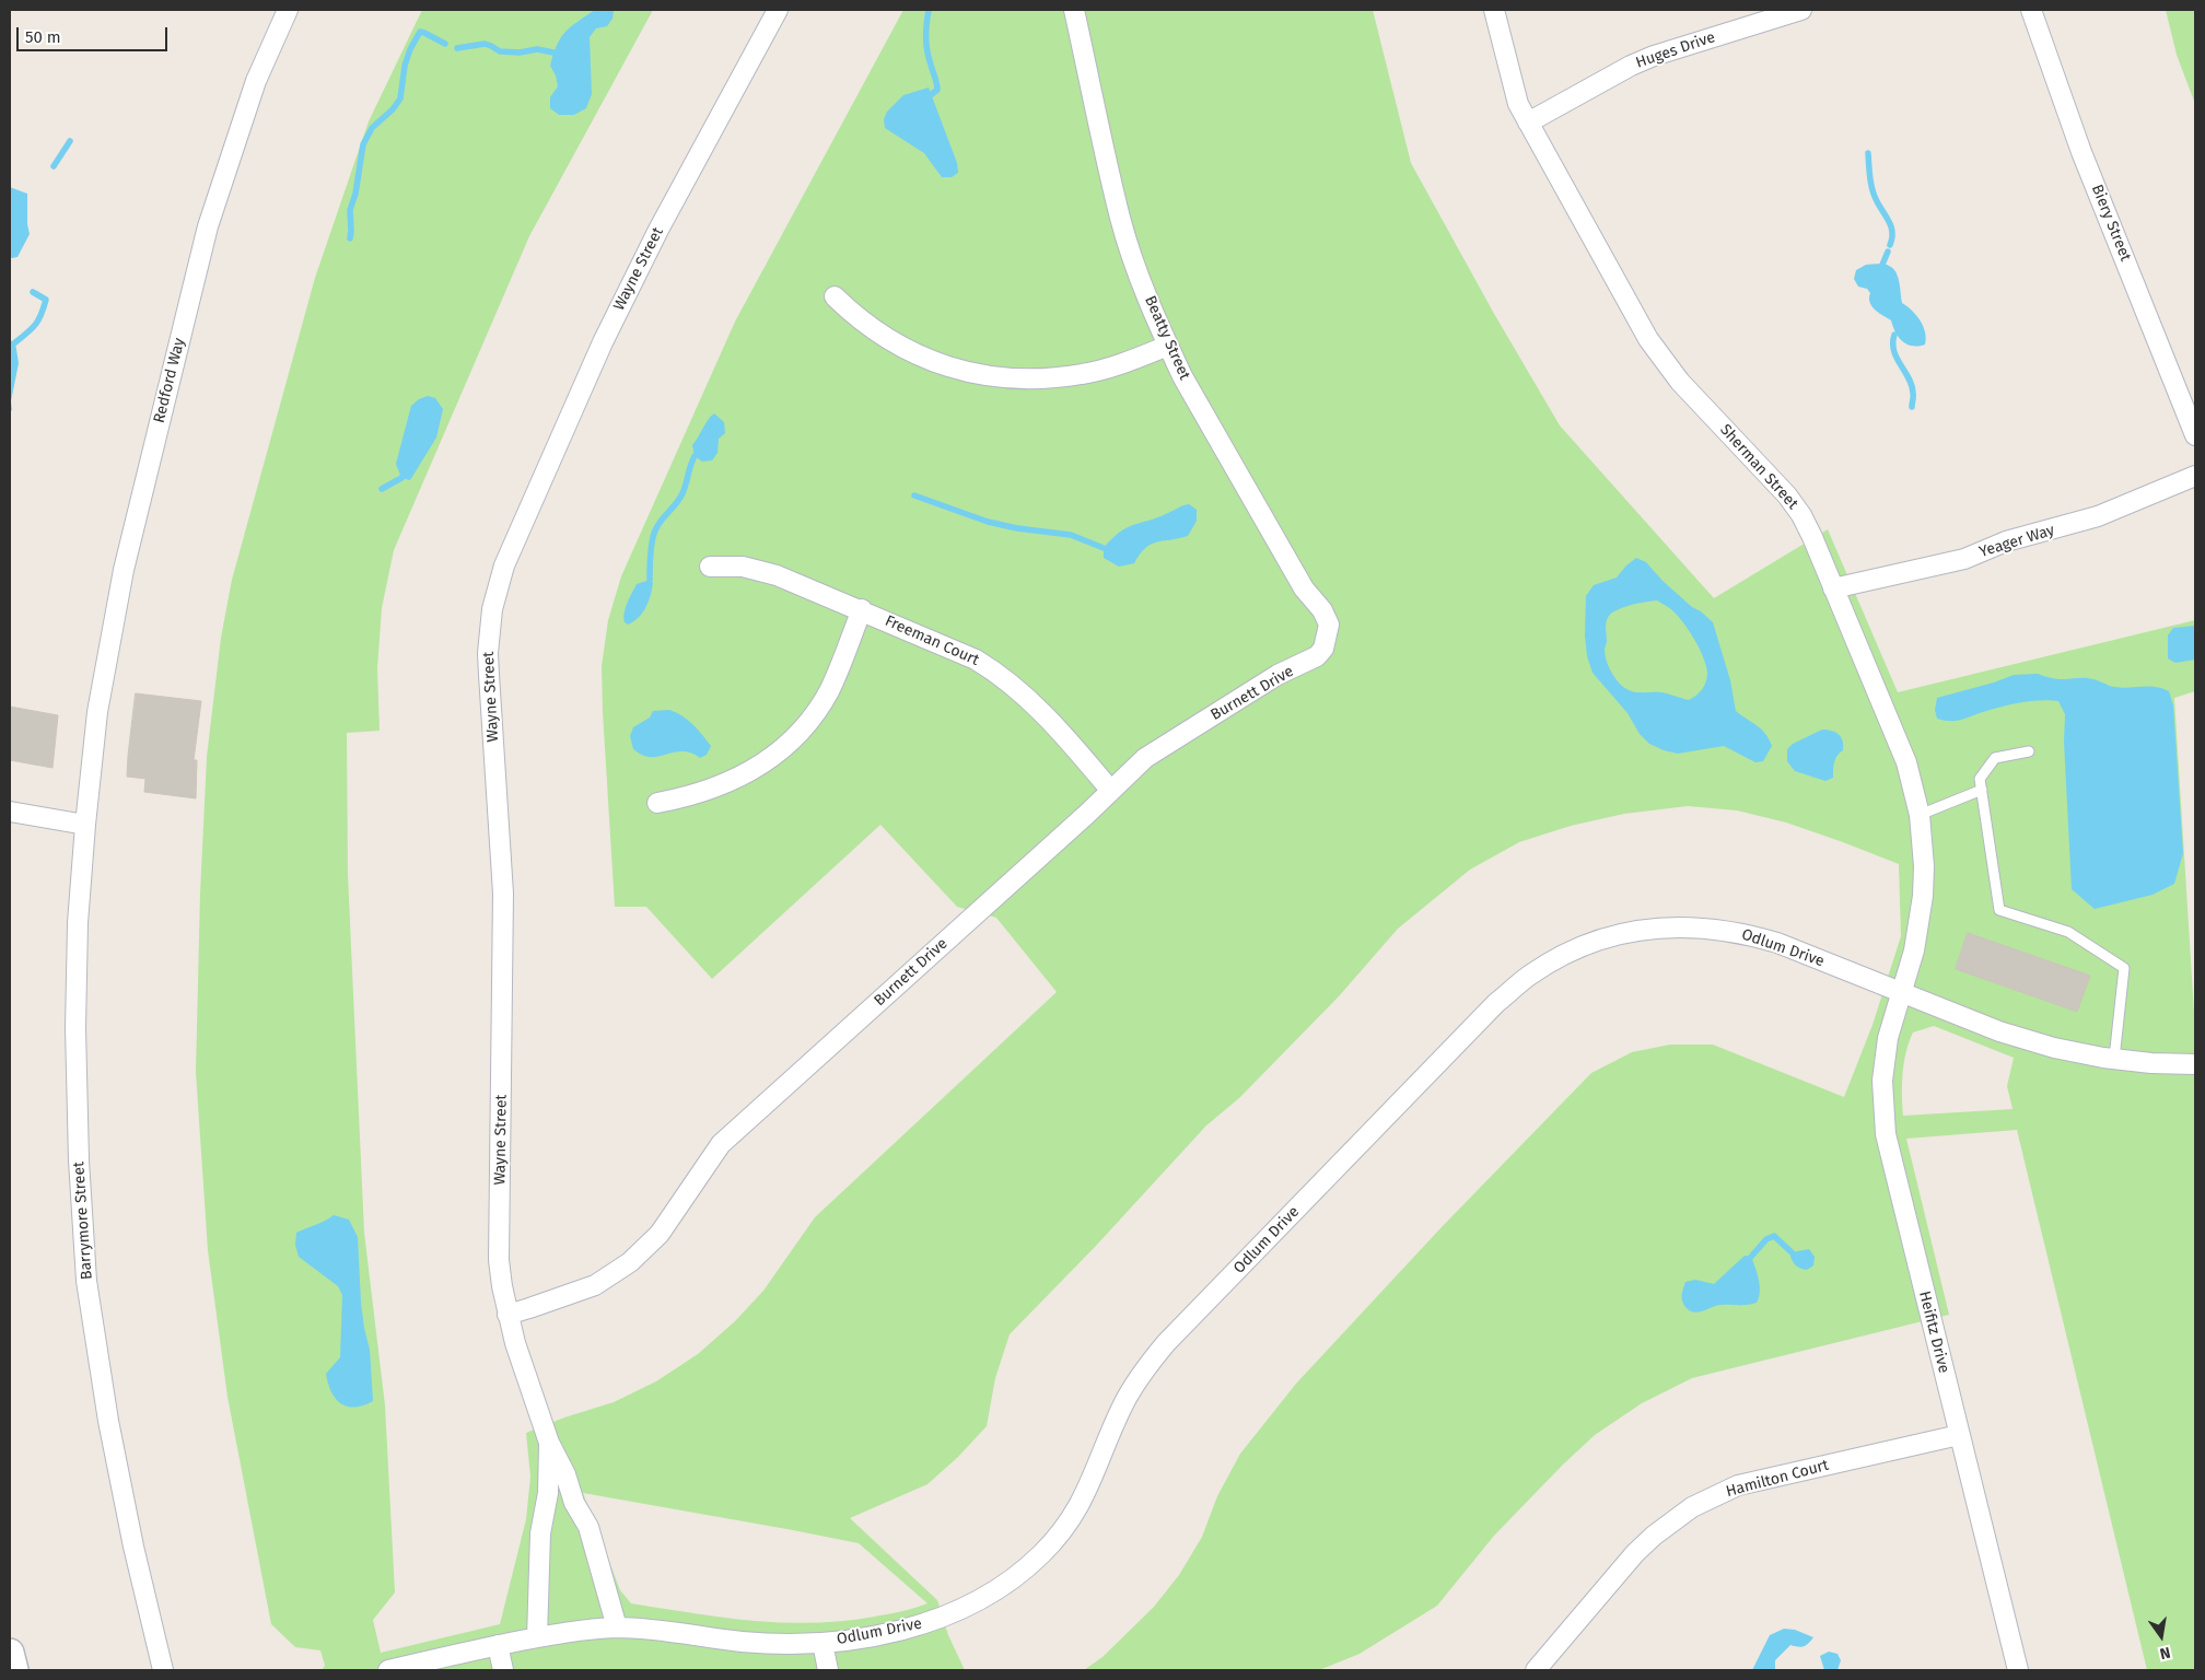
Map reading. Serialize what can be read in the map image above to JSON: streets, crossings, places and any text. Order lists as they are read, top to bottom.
{
  "streets": {
    "street": [
      "Huges Drive",
      "Biery Street",
      "Wayne Street",
      "Beatty Street",
      "Redford Way",
      "Sherman Street",
      "Yeager Way",
      "Freeman Court",
      "Burnett Drive",
      "Odlum Drive",
      "Barrymore Street",
      "Heifitz Drive",
      "Hamilton Court"
    ]
  },
  "crossings": [
    ["Huges Drive", "Sherman Street"],
    ["Wayne Street", "Burnett Drive"],
    ["Wayne Street", "Odlum Drive"],
    ["Beatty Street", "Burnett Drive"],
    ["Redford Way", "Barrymore Street"],
    ["Sherman Street", "Yeager Way"],
    ["Sherman Street", "Odlum Drive"],
    ["Sherman Street", "Heifitz Drive"],
    ["Freeman Court", "Burnett Drive"],
    ["Odlum Drive", "Heifitz Drive"],
    ["Heifitz Drive", "Hamilton Court"]
  ],
  "scale_bar": "50 m",
  "north": "bottom"
}
